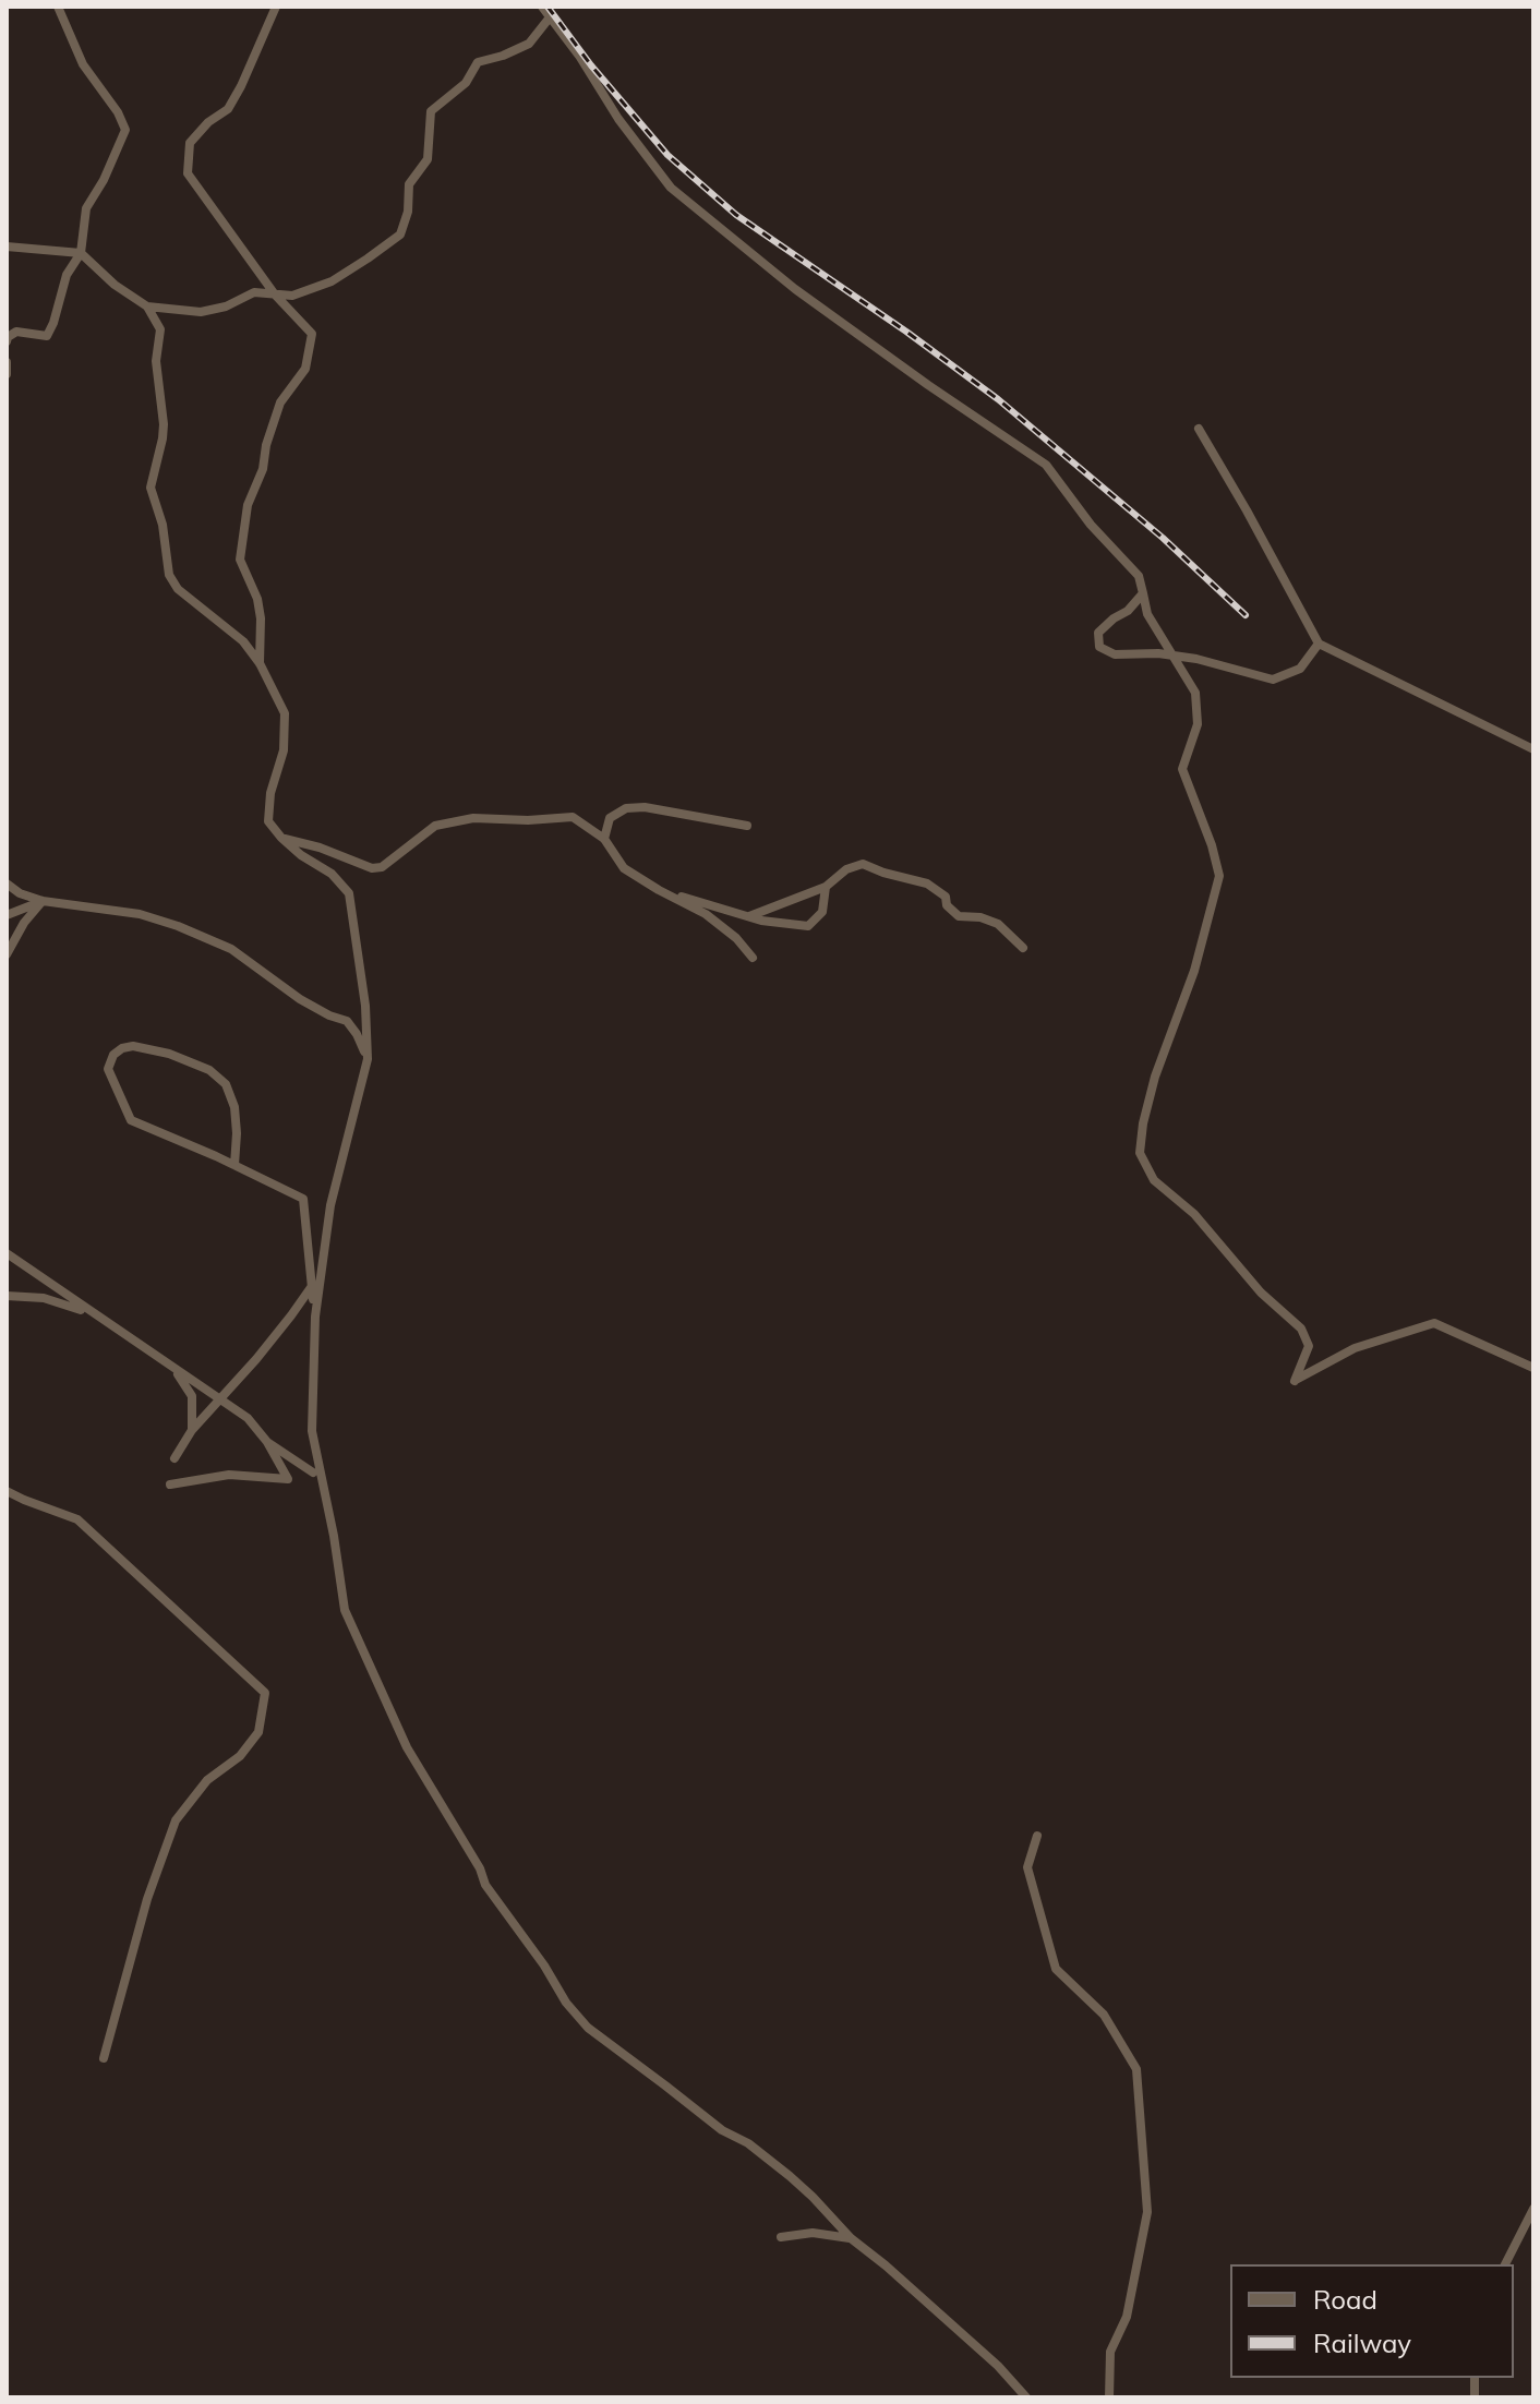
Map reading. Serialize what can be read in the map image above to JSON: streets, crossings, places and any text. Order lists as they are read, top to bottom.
{
  "legend": ["Road", "Railway"]
}
